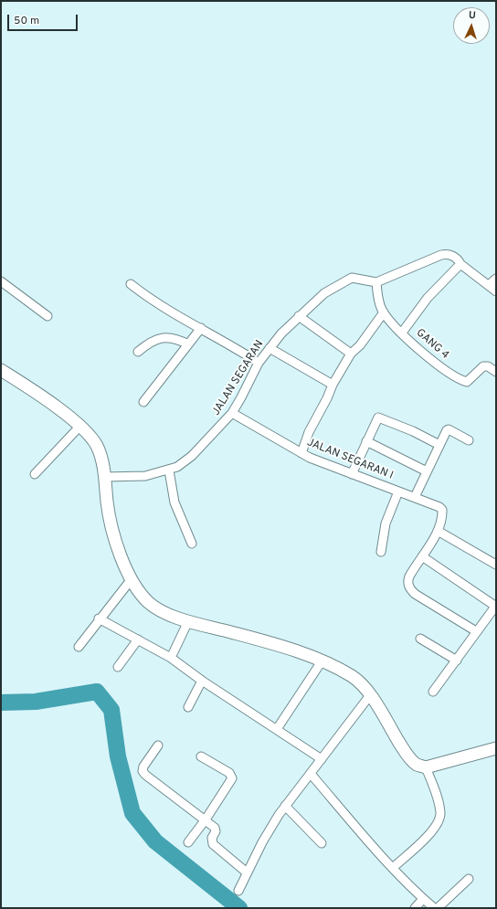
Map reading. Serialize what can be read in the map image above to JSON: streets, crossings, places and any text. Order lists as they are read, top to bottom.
{
  "streets": {
    "street": ["GANG 4", "JALAN SEGARAN", "JALAN SEGARAN I"]
  },
  "crossings": [
    ["GANG 4", "JALAN SEGARAN"],
    ["JALAN SEGARAN", "JALAN SEGARAN I"]
  ],
  "scale_bar": "50 m",
  "north": "top"
}
